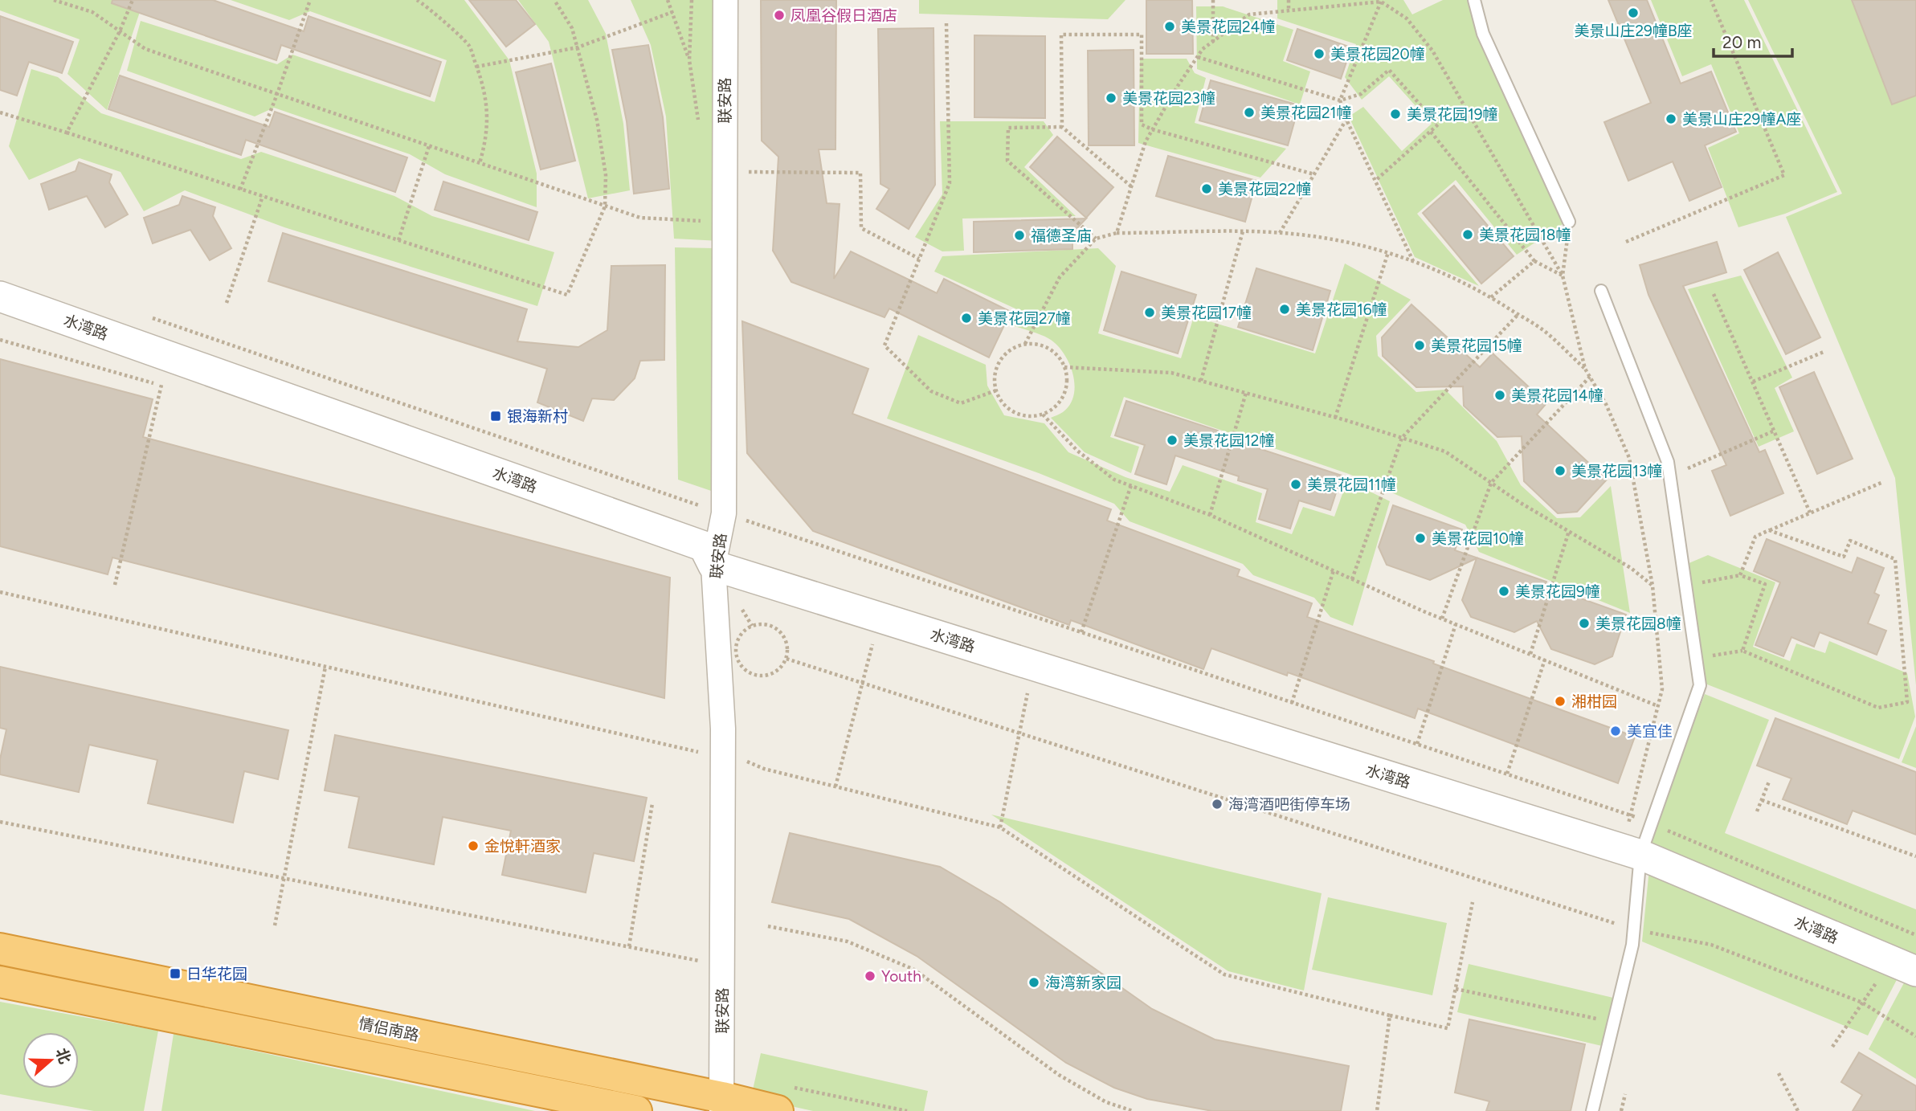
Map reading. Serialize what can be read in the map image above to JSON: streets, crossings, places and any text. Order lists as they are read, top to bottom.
{
  "streets": {
    "highway": ["情侣南路"],
    "street": ["联安路", "水湾路"]
  },
  "crossings": [
    ["联安路", "水湾路"],
    ["联安路", "情侣南路"]
  ],
  "places": {
    "other": [
      "美景山庄29幢B座",
      "凤凰谷假日酒店",
      "美景花园24幢",
      "美景花园20幢",
      "美景花园23幢",
      "美景花园21幢",
      "美景花园19幢",
      "美景山庄29幢A座",
      "美景花园22幢",
      "美景花园18幢",
      "福德圣庙",
      "美景花园16幢",
      "美景花园17幢",
      "美景花园27幢",
      "美景花园15幢",
      "美景花园14幢",
      "美景花园12幢",
      "美景花园13幢",
      "美景花园11幢",
      "美景花园10幢",
      "美景花园9幢",
      "美景花园8幢",
      "湘柑园",
      "美宜佳",
      "海湾酒吧街停车场",
      "金悅軒酒家",
      "Youth",
      "海湾新家园"
    ],
    "transit": ["银海新村", "日华花园"]
  },
  "scale_bar": "20 m",
  "north": "right"
}
